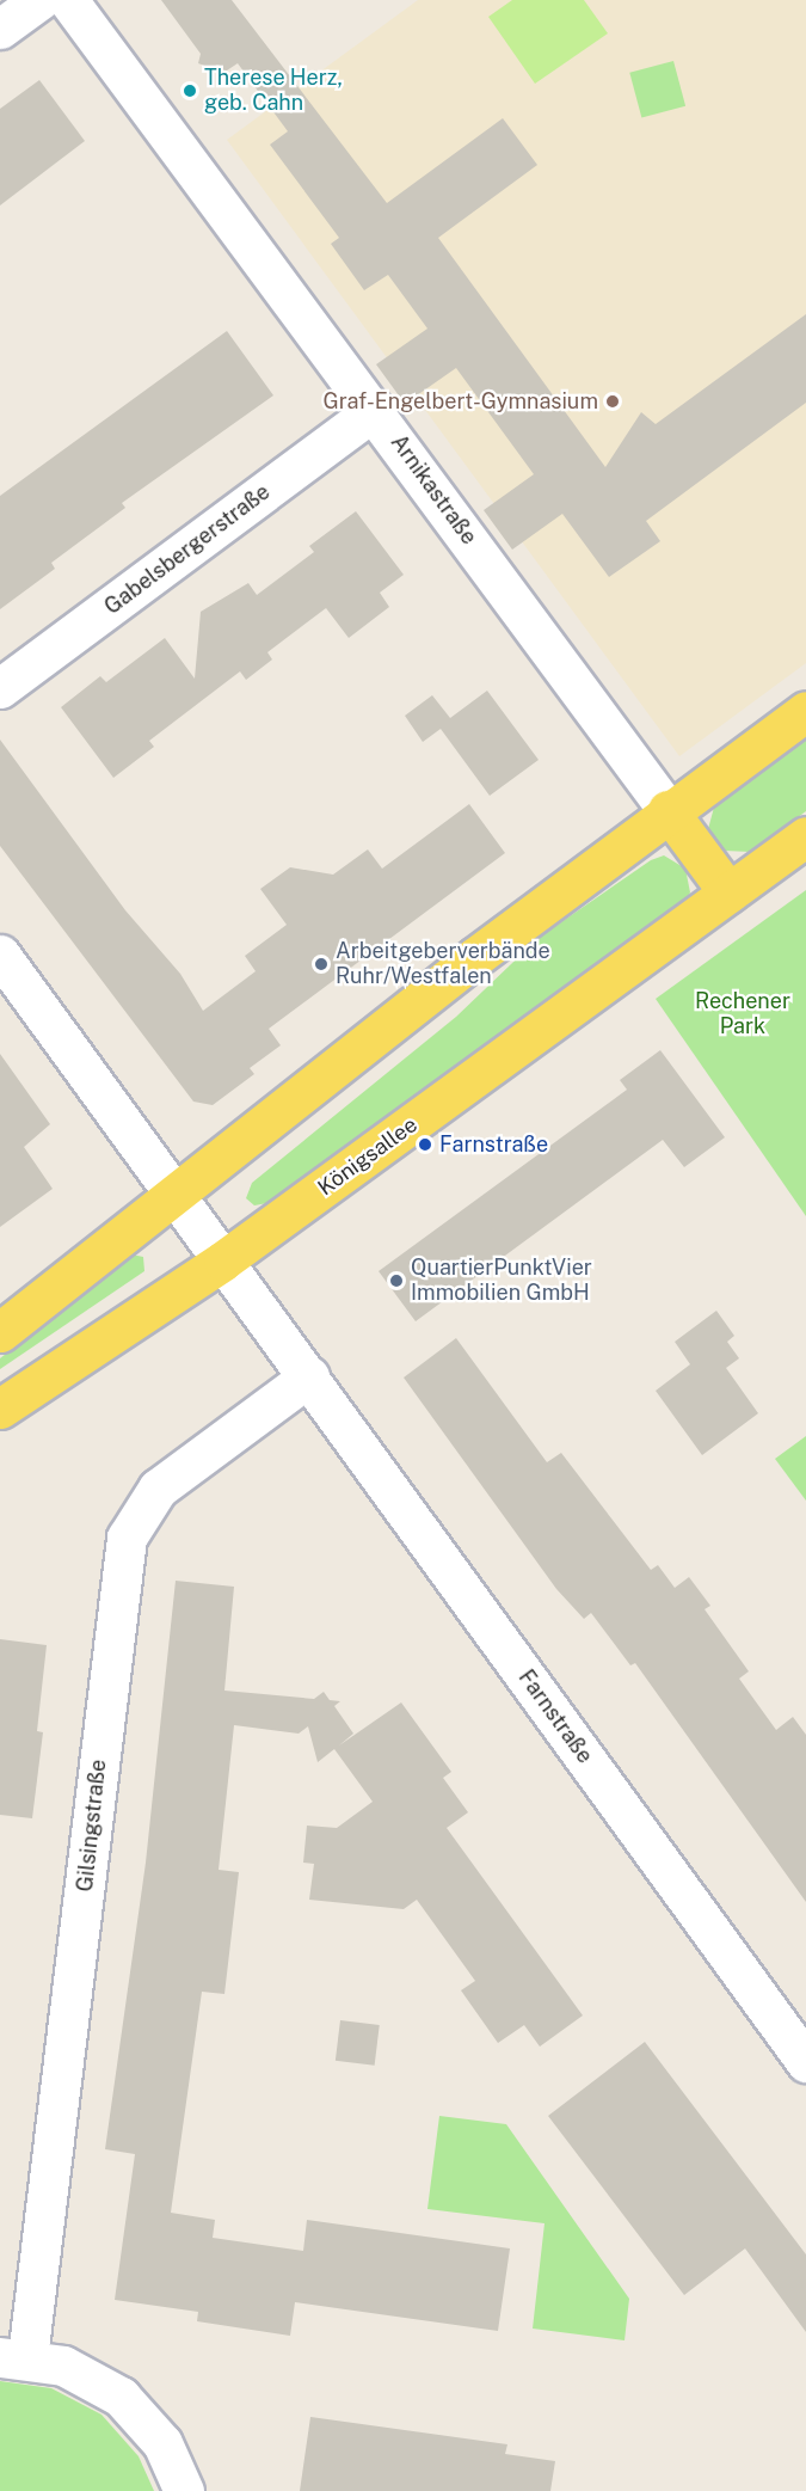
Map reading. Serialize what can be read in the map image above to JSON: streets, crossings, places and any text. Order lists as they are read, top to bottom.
{
  "streets": {
    "main road": ["Königsallee"],
    "street": [
      "Arnikastraße",
      "Gabelsbergerstraße",
      "Farnstraße",
      "Gilsingstraße"
    ]
  },
  "crossings": [
    ["Arnikastraße", "Gabelsbergerstraße"],
    ["Königsallee", "Farnstraße"],
    ["Farnstraße", "Gilsingstraße"]
  ],
  "parks": ["Rechener Park"],
  "places": [
    "Therese Herz, geb. Cahn",
    "Graf-Engelbert-Gymnasium",
    "Arbeitgeberverbände Ruhr/Westfalen",
    "Farnstraße",
    "QuartierPunktVier Immobilien GmbH"
  ]
}
